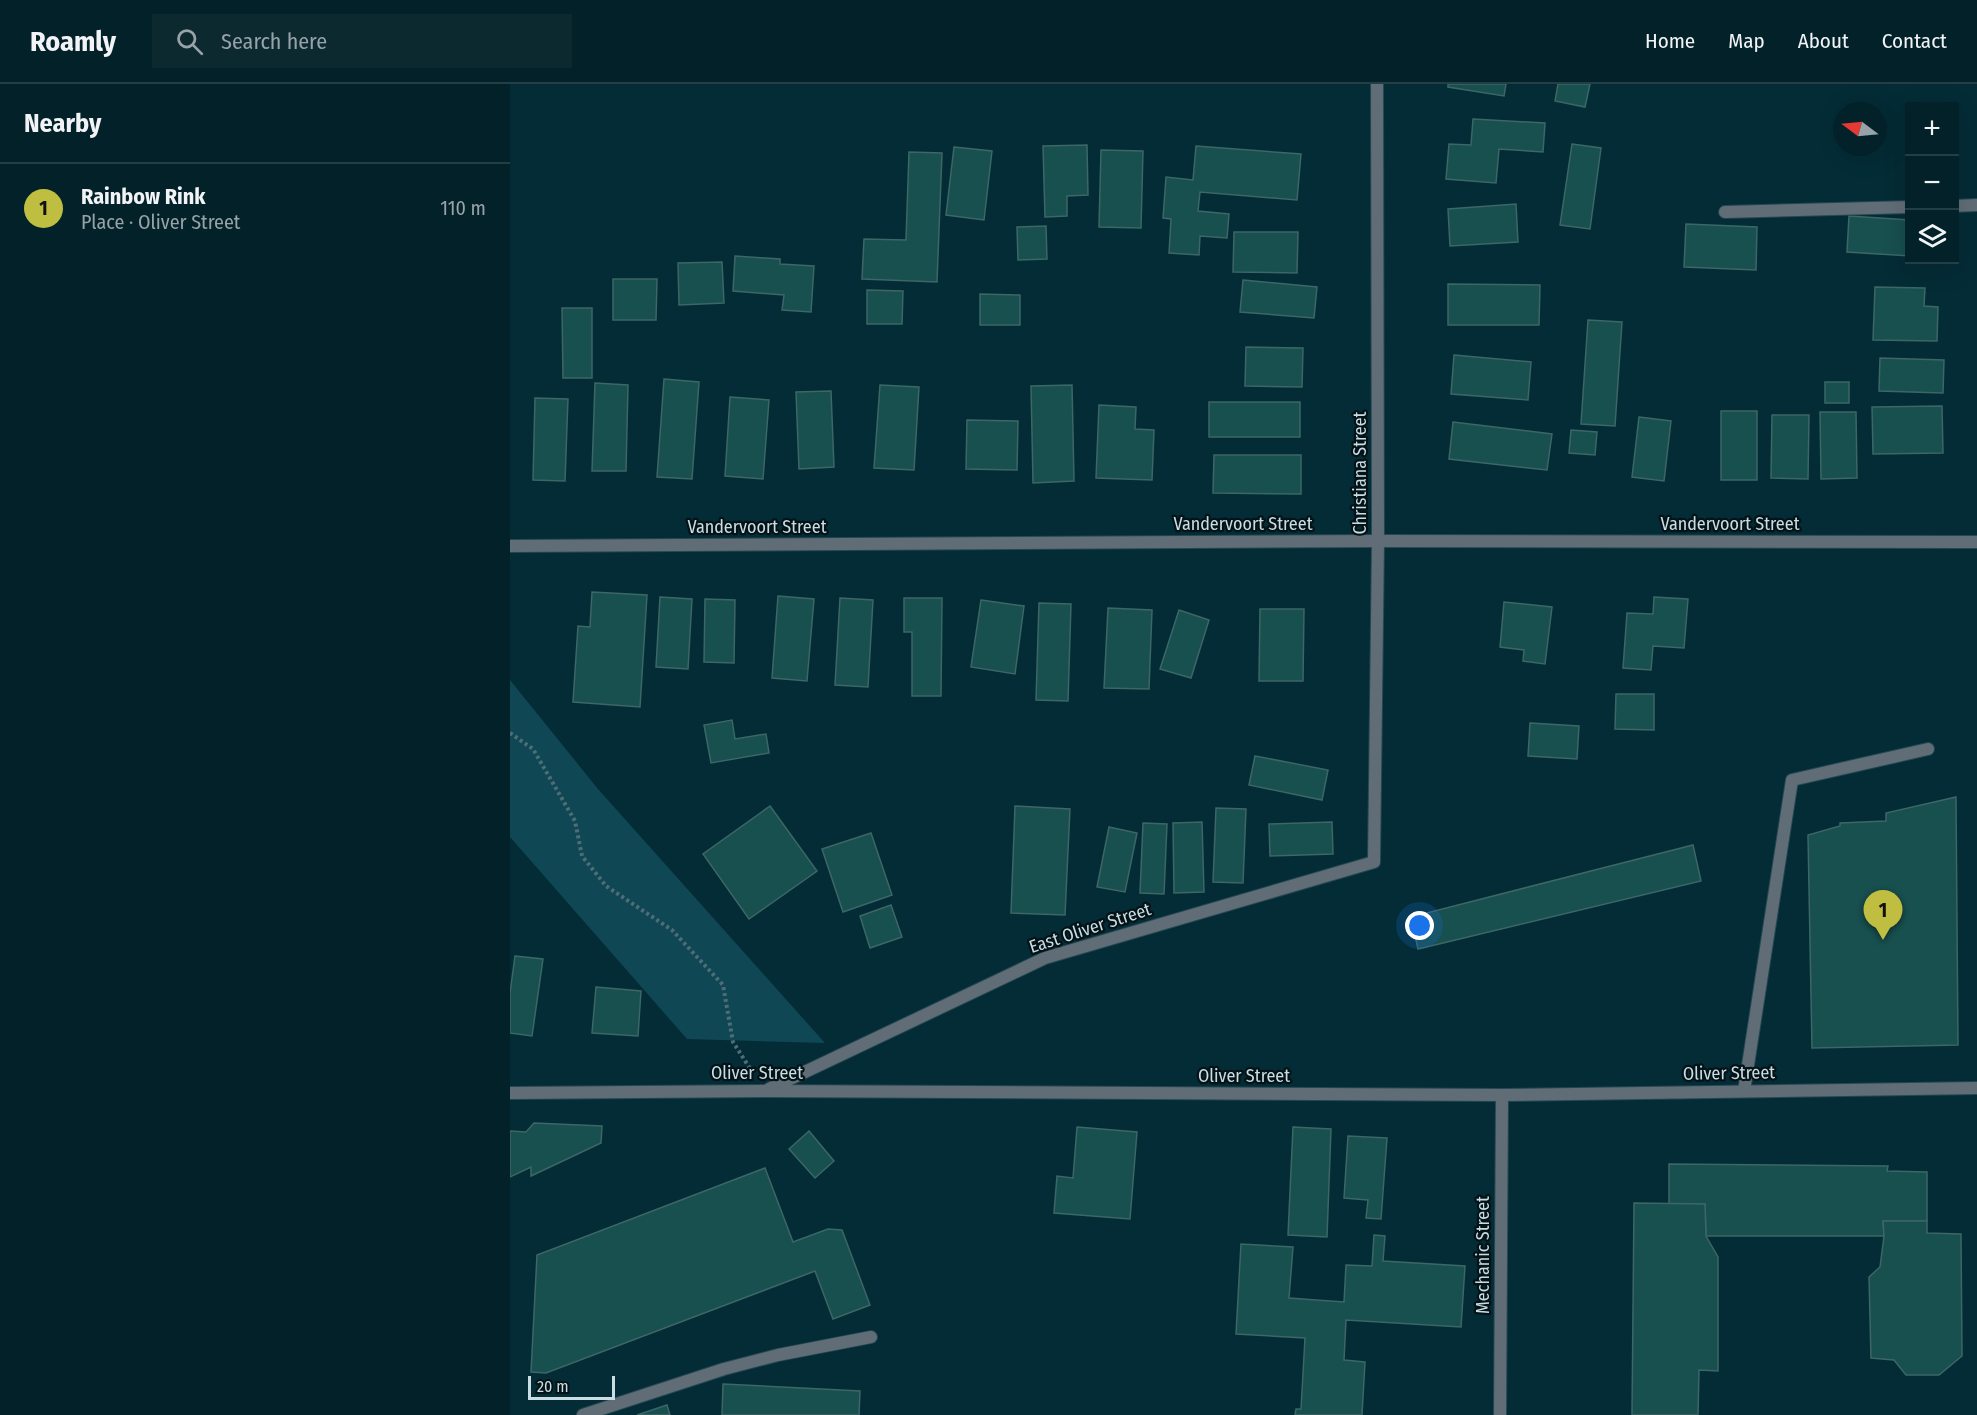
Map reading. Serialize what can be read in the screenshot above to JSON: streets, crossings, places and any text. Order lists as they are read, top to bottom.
{
  "streets": {
    "street": [
      "Christiana Street",
      "Vandervoort Street",
      "East Oliver Street",
      "Oliver Street",
      "Mechanic Street"
    ]
  },
  "crossings": [
    ["Christiana Street", "Vandervoort Street"],
    ["Christiana Street", "East Oliver Street"],
    ["East Oliver Street", "Oliver Street"],
    ["Oliver Street", "Mechanic Street"]
  ],
  "scale_bar": "20 m",
  "north": "left",
  "page": {
    "header": "Roamly",
    "search": "Search here",
    "nav": [
      "Home",
      "Map",
      "About",
      "Contact"
    ],
    "heading": "Nearby",
    "map_buttons": ["+", "−"],
    "list": [
      {
        "mark": "1",
        "name": "Rainbow Rink",
        "note": "Place · Oliver Street",
        "value": "110 m"
      }
    ],
    "pins": "1",
    "scale": "20 m"
  }
}
